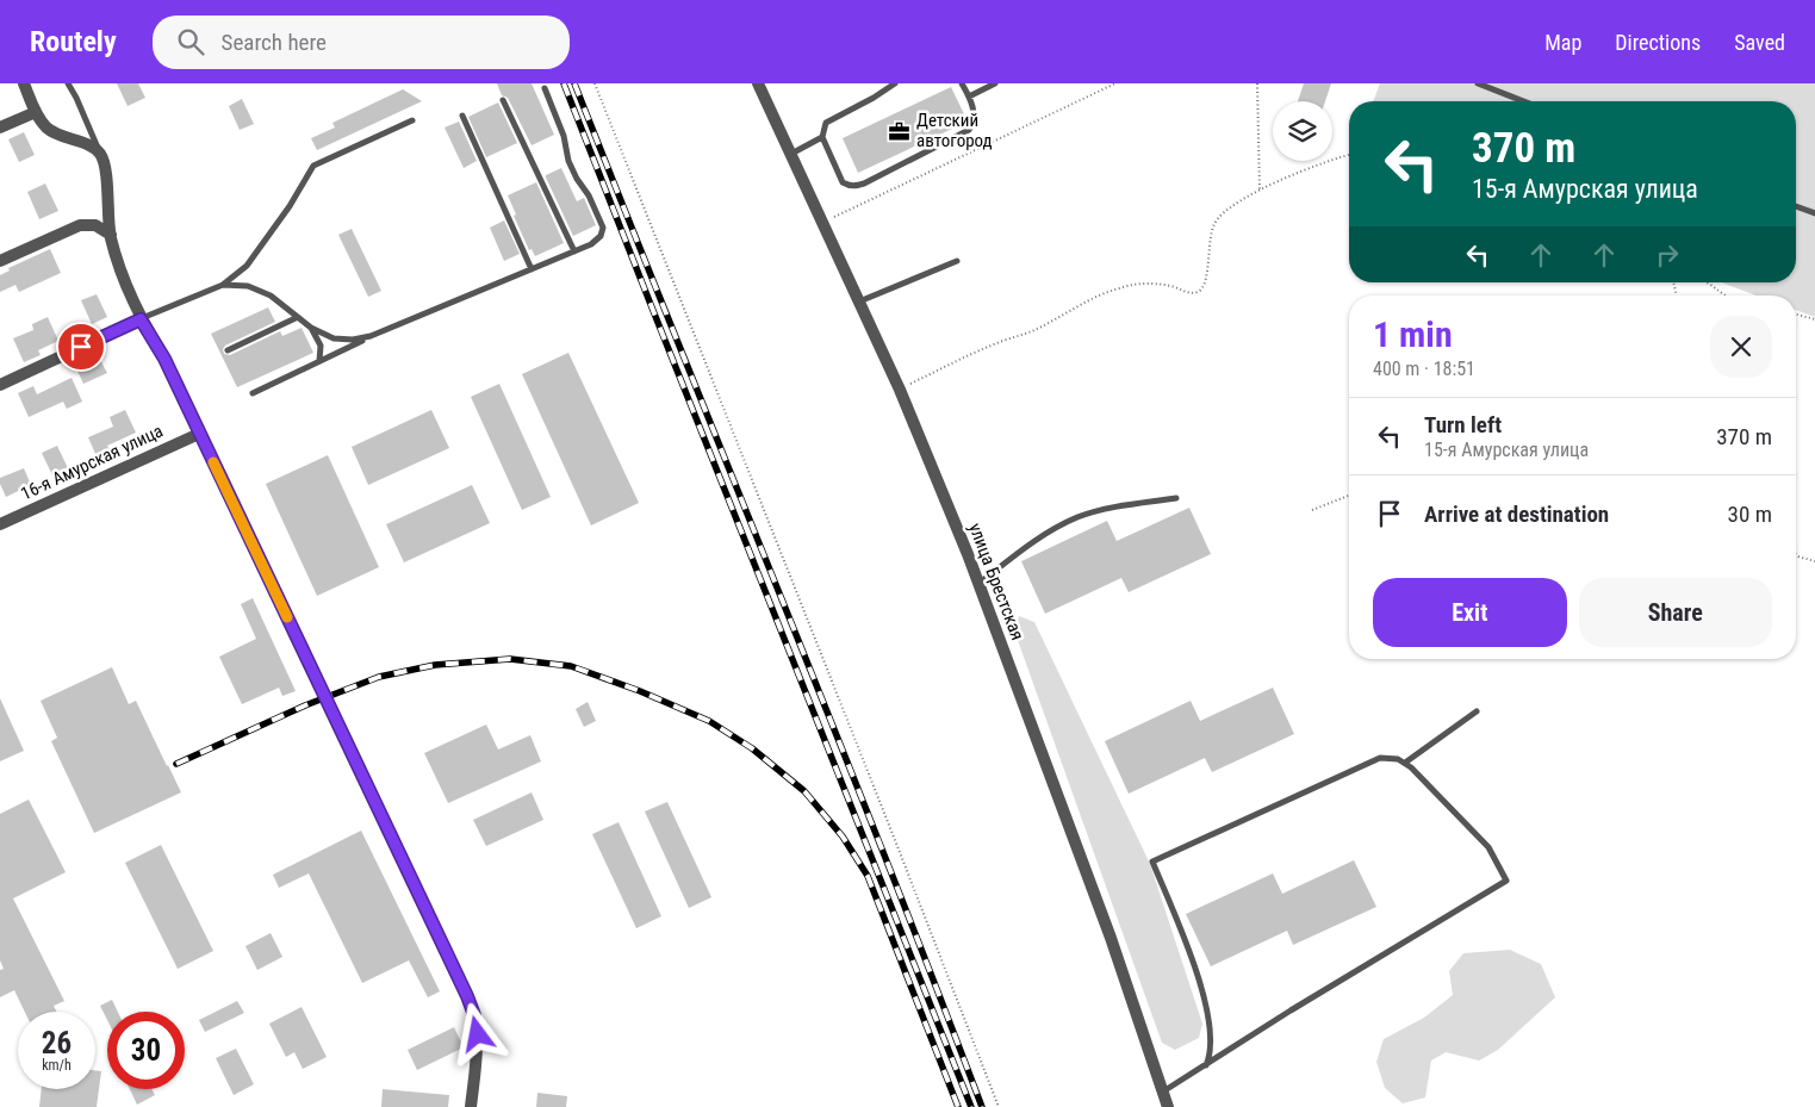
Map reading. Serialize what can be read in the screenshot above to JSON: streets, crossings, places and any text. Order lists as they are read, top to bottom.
{
  "streets": {
    "street": ["16-я Амурская улица", "улица Брестская"]
  },
  "places": {
    "office": ["Детский автогород"]
  },
  "page": {
    "header": "Routely",
    "search": "Search here",
    "nav": ["Map", "Directions", "Saved"],
    "turn": ["370 m", "15-я Амурская улица"],
    "heading": ["1 min", "400 m · 18:51"],
    "list": [
      {
        "name": "Turn left",
        "note": "15-я Амурская улица",
        "value": "370 m"
      },
      {
        "name": "Arrive at destination",
        "value": "30 m"
      }
    ],
    "buttons": ["Exit", "Share"],
    "speed": "26 km/h",
    "limit": "30"
  }
}
